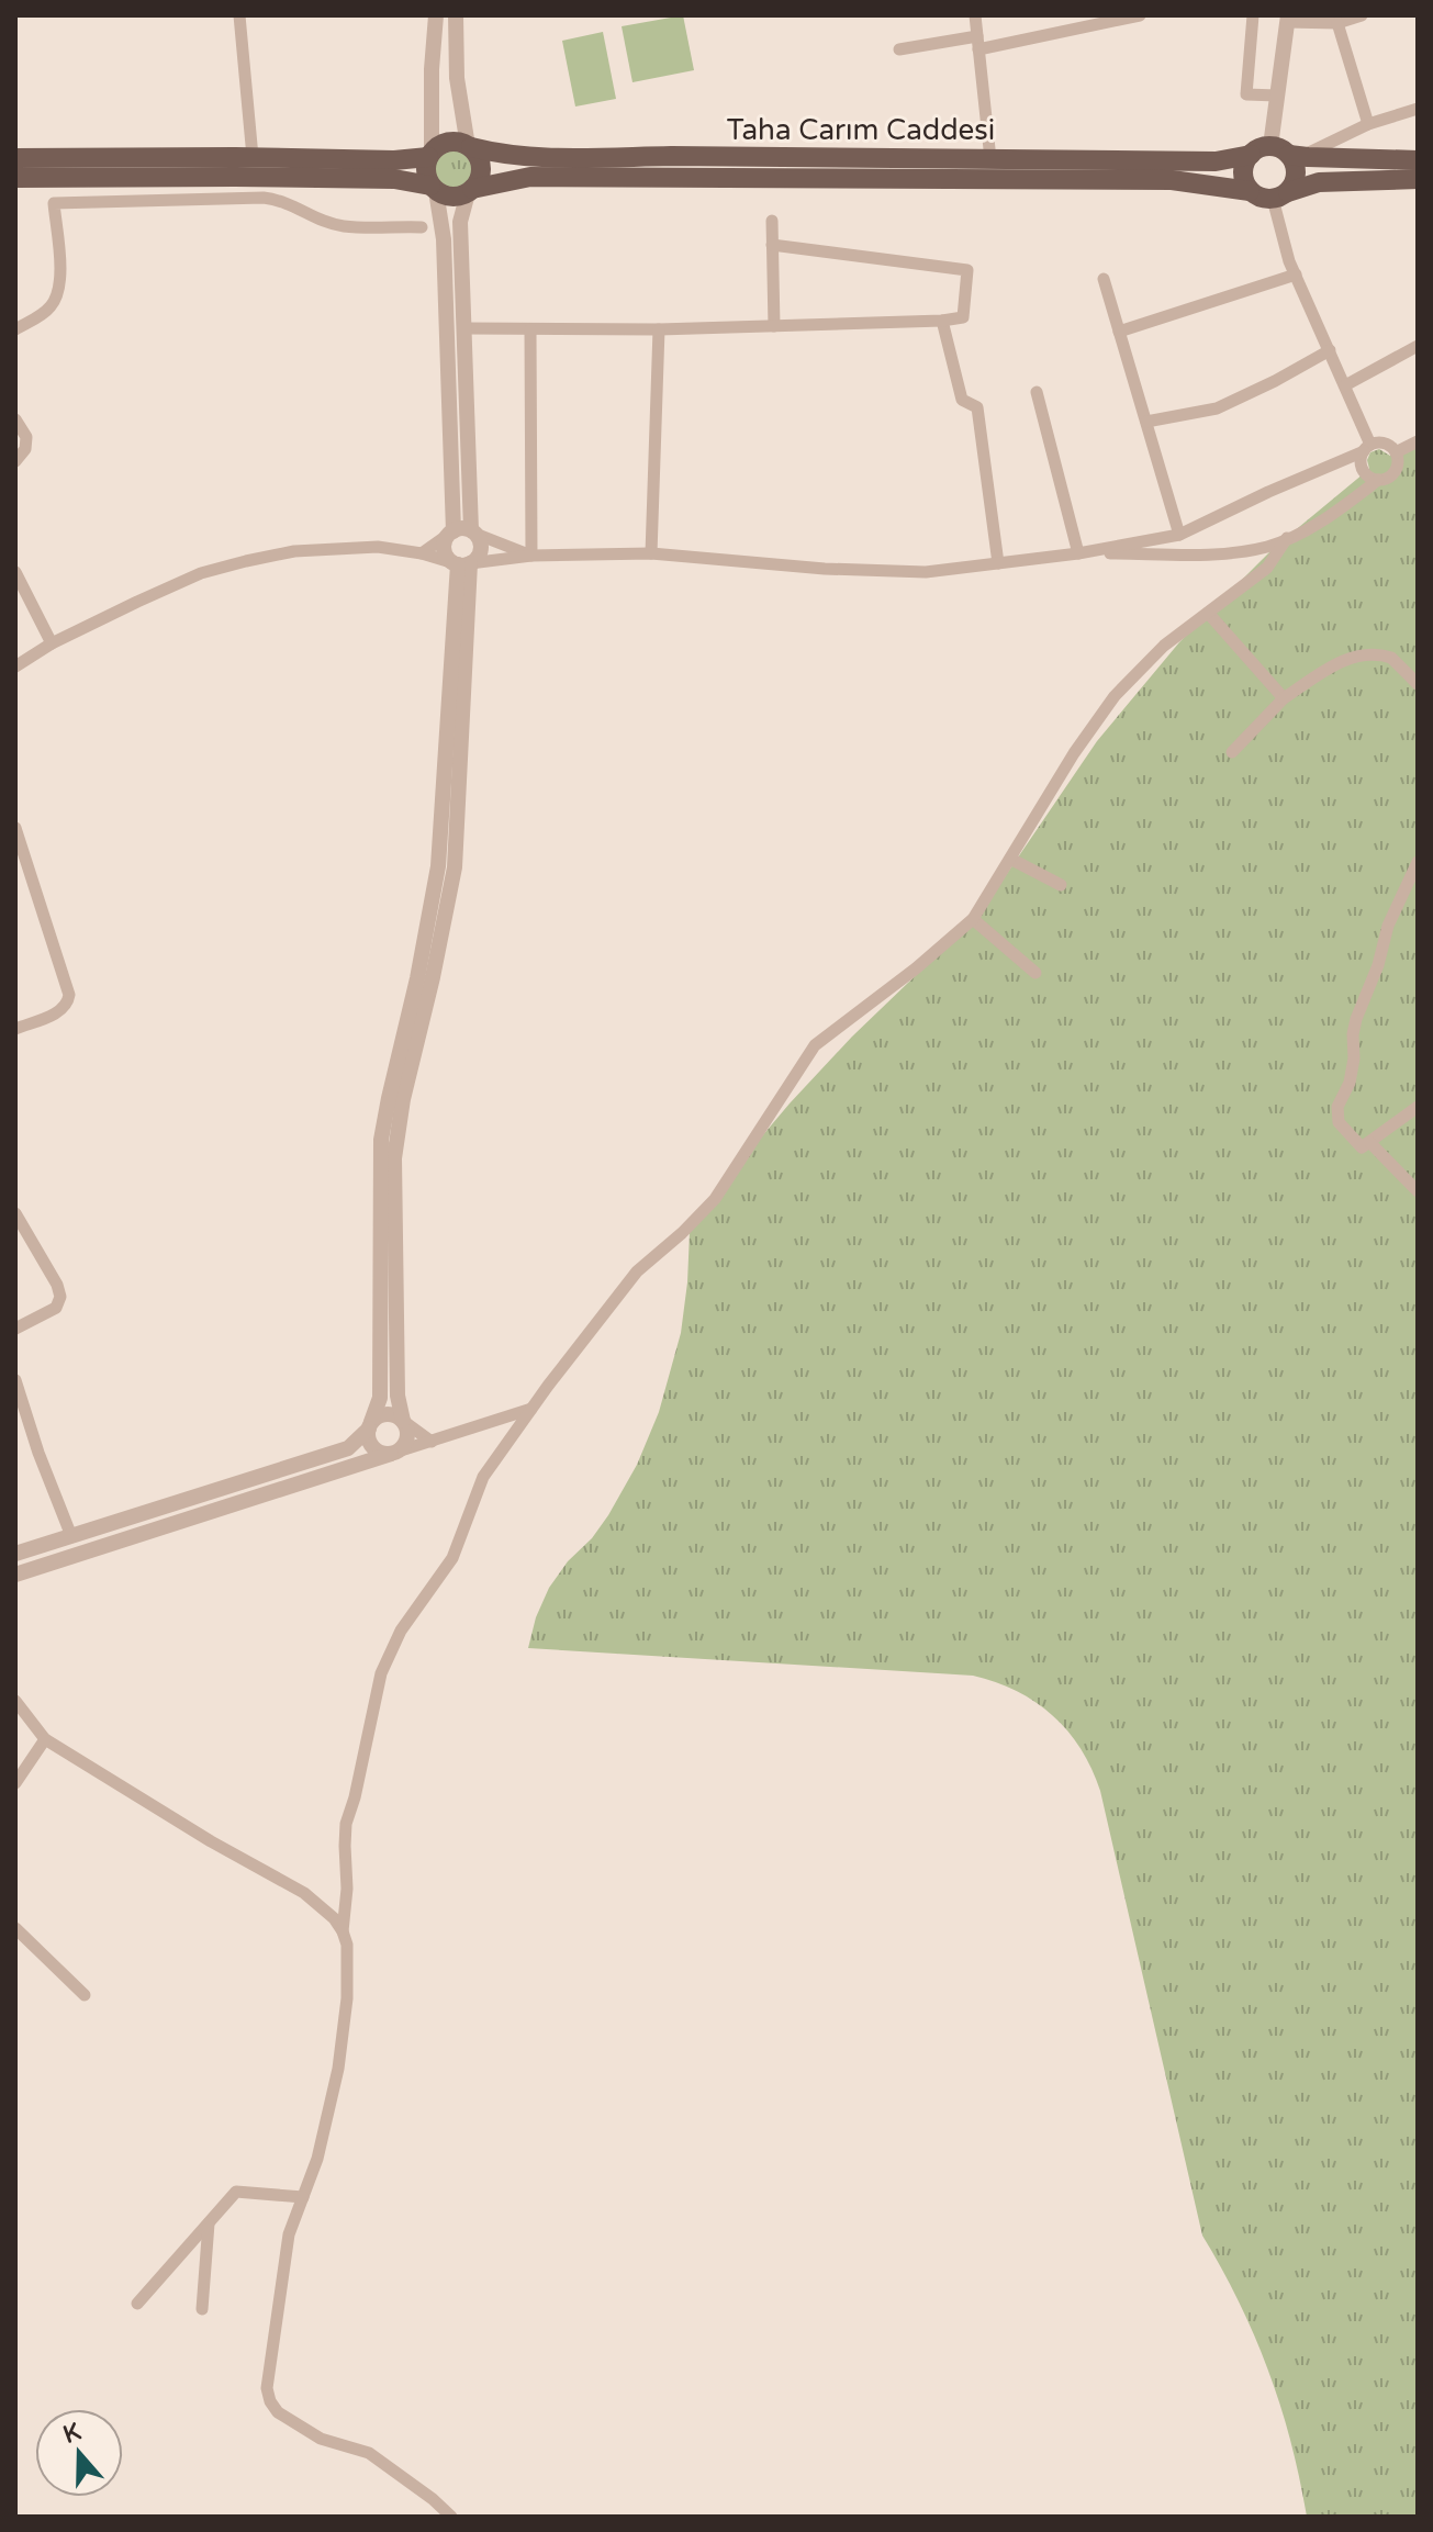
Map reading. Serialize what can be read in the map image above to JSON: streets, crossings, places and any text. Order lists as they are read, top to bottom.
{
  "streets": {
    "main road": ["Taha Carım Caddesi"]
  },
  "north": "top"
}
